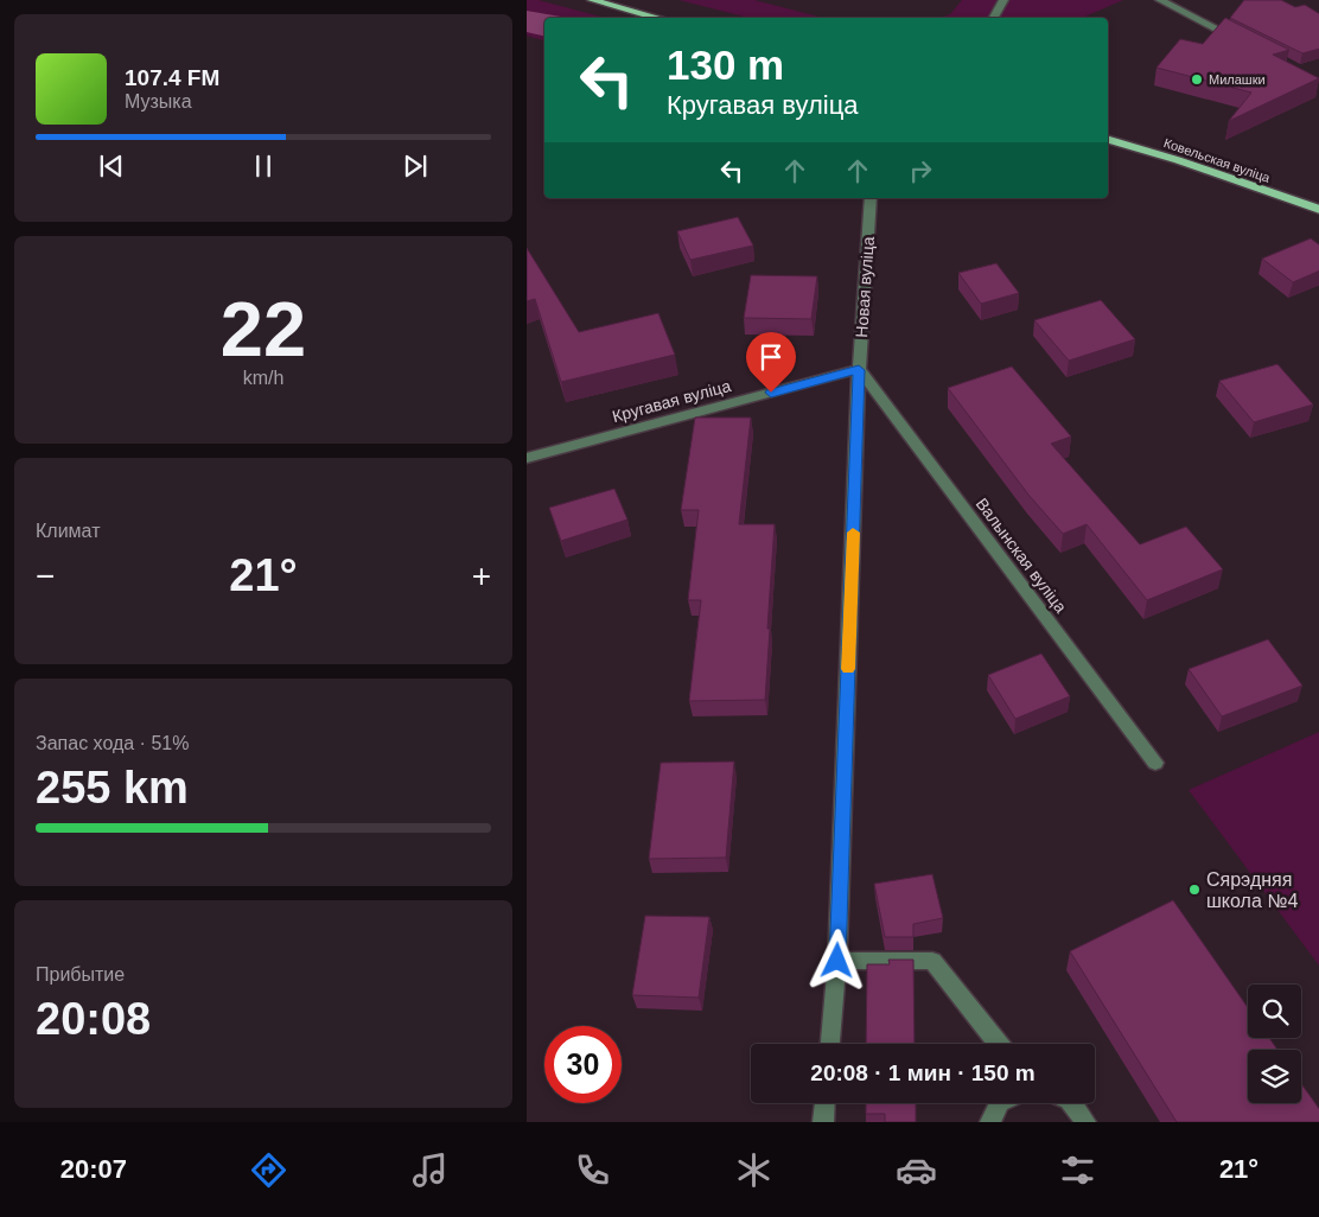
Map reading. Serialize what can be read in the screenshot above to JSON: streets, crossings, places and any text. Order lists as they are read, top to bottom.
{
  "streets": {
    "main road": ["Ковельская вуліца"],
    "street": ["Новая вуліца", "Кругавая вуліца", "Валынская вуліца"]
  },
  "crossings": [
    ["Новая вуліца", "Кругавая вуліца"],
    ["Новая вуліца", "Валынская вуліца"],
    ["Кругавая вуліца", "Валынская вуліца"]
  ],
  "places": ["Милашки", "Сярэдняя школа №4"],
  "page": {
    "turn": ["130 m", "Кругавая вуліца"],
    "song": ["107.4 FM", "Музыка"],
    "tile": [
      ["22", "km/h"],
      "Климат",
      ["Запас хода · 51%", "255 km"],
      ["Прибытие", "20:08"]
    ],
    "heat": ["−", "21°", "+"],
    "limit": "30",
    "trip": "20:08 · 1 мин · 150 m",
    "tabs": ["20:07", "21°"]
  }
}
